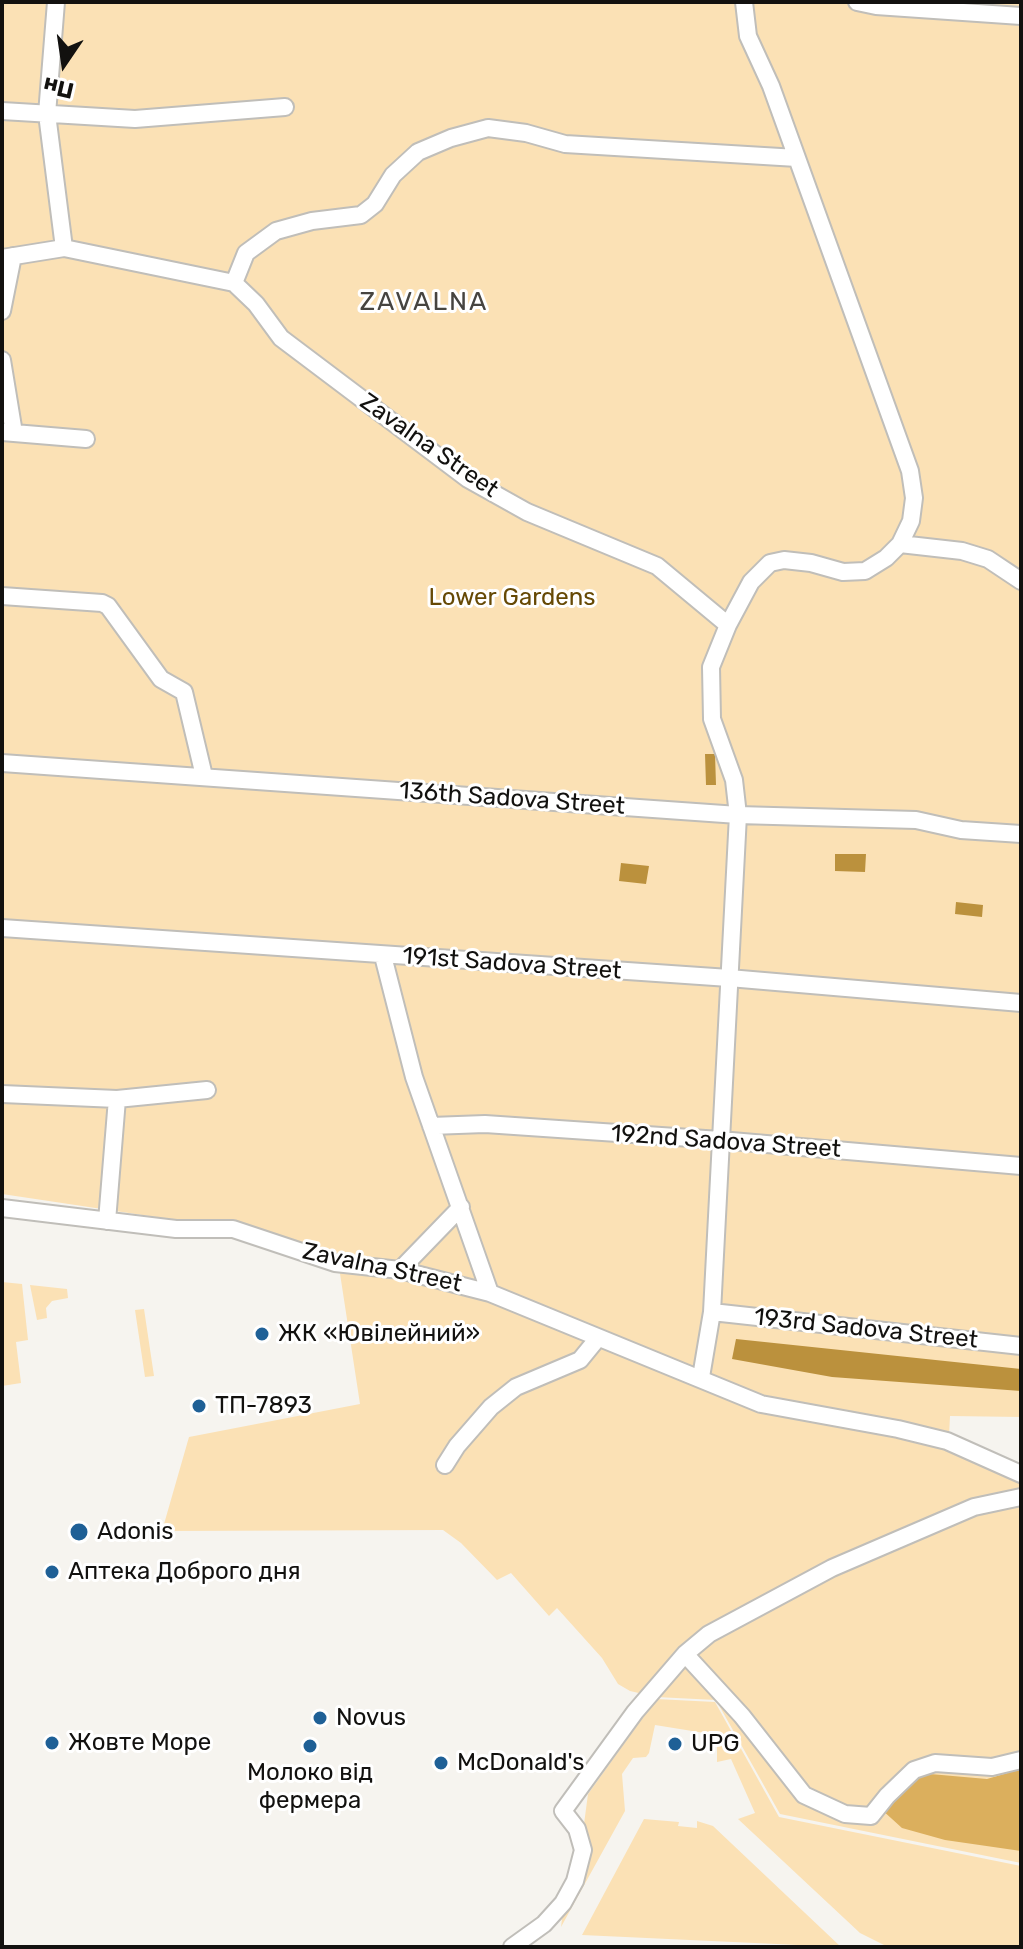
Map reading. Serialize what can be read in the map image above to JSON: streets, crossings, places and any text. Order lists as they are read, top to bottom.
{
  "streets": {
    "street": [
      "Zavalna Street",
      "136th Sadova Street",
      "191st Sadova Street",
      "192nd Sadova Street",
      "193rd Sadova Street"
    ]
  },
  "districts": ["ZAVALNA"],
  "parks": ["Lower Gardens"],
  "places": [
    "ЖК «Ювілейний»",
    "ТП-7893",
    "Adonis",
    "Аптека Доброго дня",
    "Novus",
    "Жовте Море",
    "UPG",
    "Молоко від фермера",
    "McDonald's"
  ],
  "north": "bottom"
}
